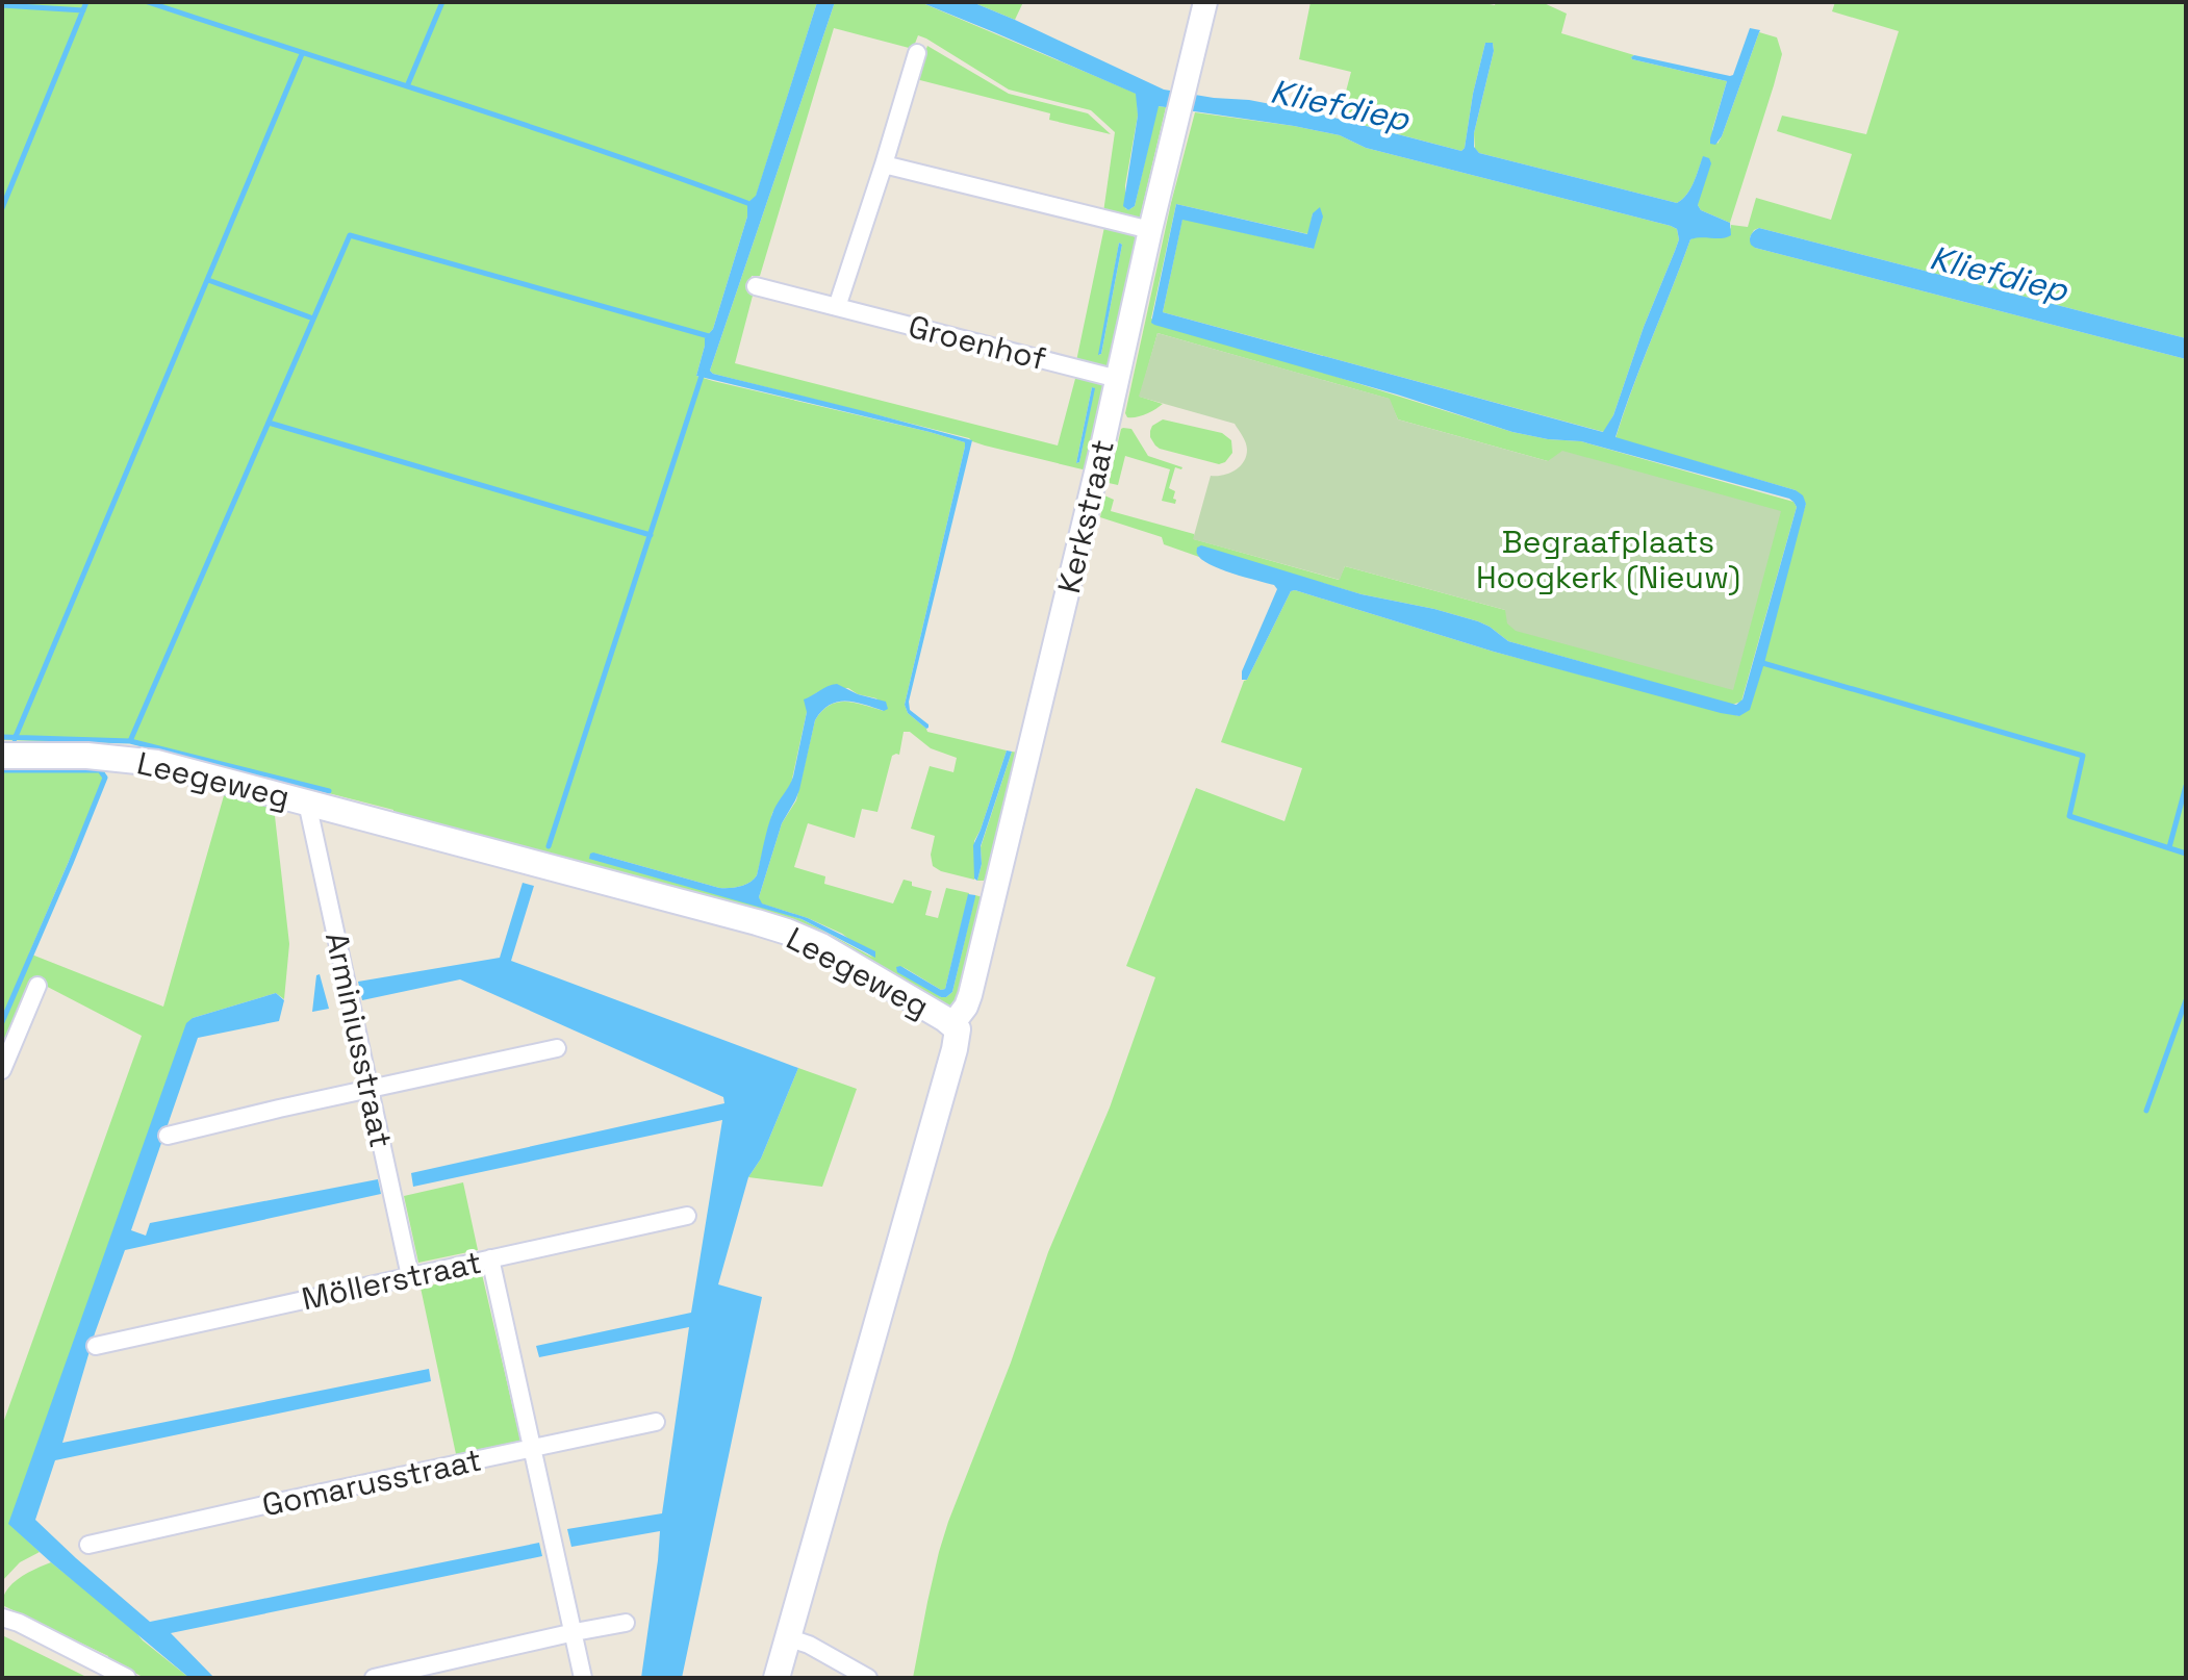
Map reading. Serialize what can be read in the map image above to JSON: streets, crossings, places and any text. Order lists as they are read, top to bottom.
{
  "streets": {
    "main road": ["Leegeweg"],
    "street": [
      "Groenhof",
      "Kerkstraat",
      "Arminiusstraat",
      "Möllerstraat",
      "Gomarusstraat"
    ]
  },
  "crossings": [
    ["Groenhof", "Kerkstraat"],
    ["Kerkstraat", "Leegeweg"],
    ["Leegeweg", "Arminiusstraat"],
    ["Arminiusstraat", "Möllerstraat"]
  ],
  "water": ["Kliefdiep"],
  "parks": ["Begraafplaats Hoogkerk (Nieuw)"]
}
